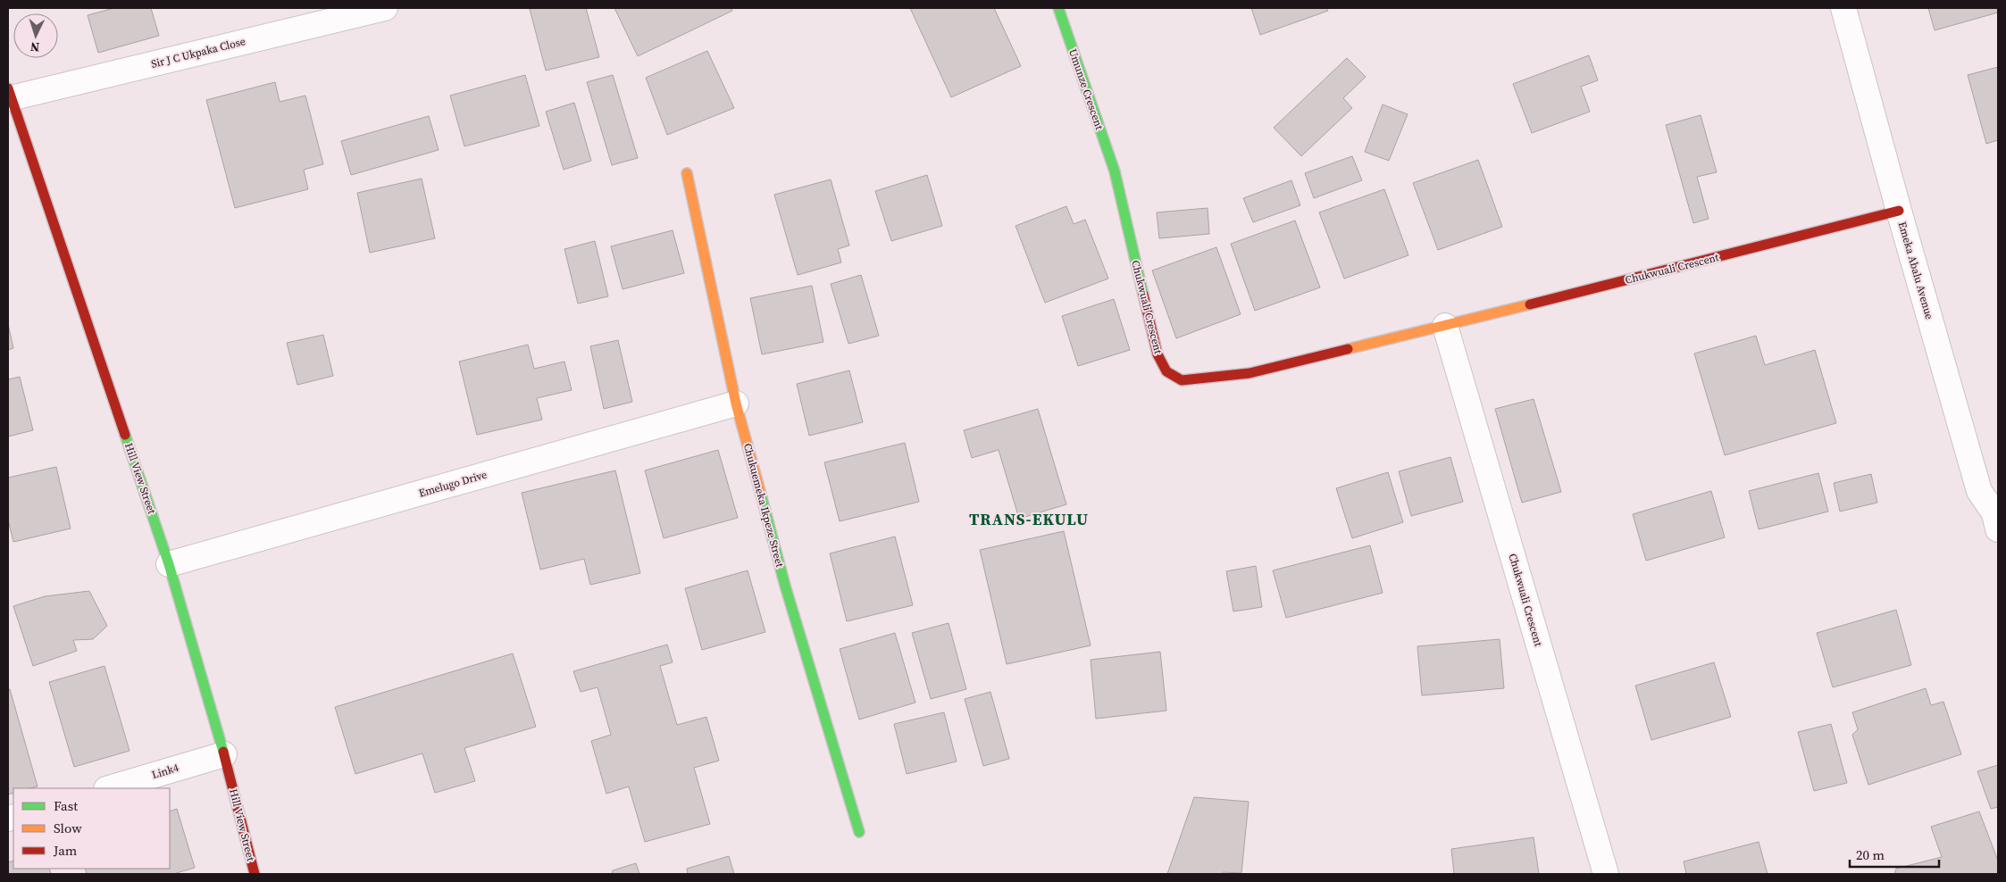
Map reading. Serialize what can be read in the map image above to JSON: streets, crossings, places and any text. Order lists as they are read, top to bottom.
{
  "streets": {
    "street": [
      "Sir J C Ukpaka Close",
      "Umunze Crescent",
      "Chukwuali Crescent",
      "Emeka Abalu Avenue",
      "Hill View Street",
      "Emelugo Drive",
      "Chukuemeka Ikpeze Street",
      "Link4"
    ]
  },
  "crossings": [
    ["Sir J C Ukpaka Close", "Hill View Street"],
    ["Umunze Crescent", "Chukwuali Crescent"],
    ["Chukwuali Crescent", "Emeka Abalu Avenue"],
    ["Hill View Street", "Emelugo Drive"],
    ["Hill View Street", "Link4"],
    ["Emelugo Drive", "Chukuemeka Ikpeze Street"]
  ],
  "districts": ["TRANS-EKULU"],
  "legend": ["Fast", "Slow", "Jam"],
  "scale_bar": "20 m",
  "north": "bottom"
}
